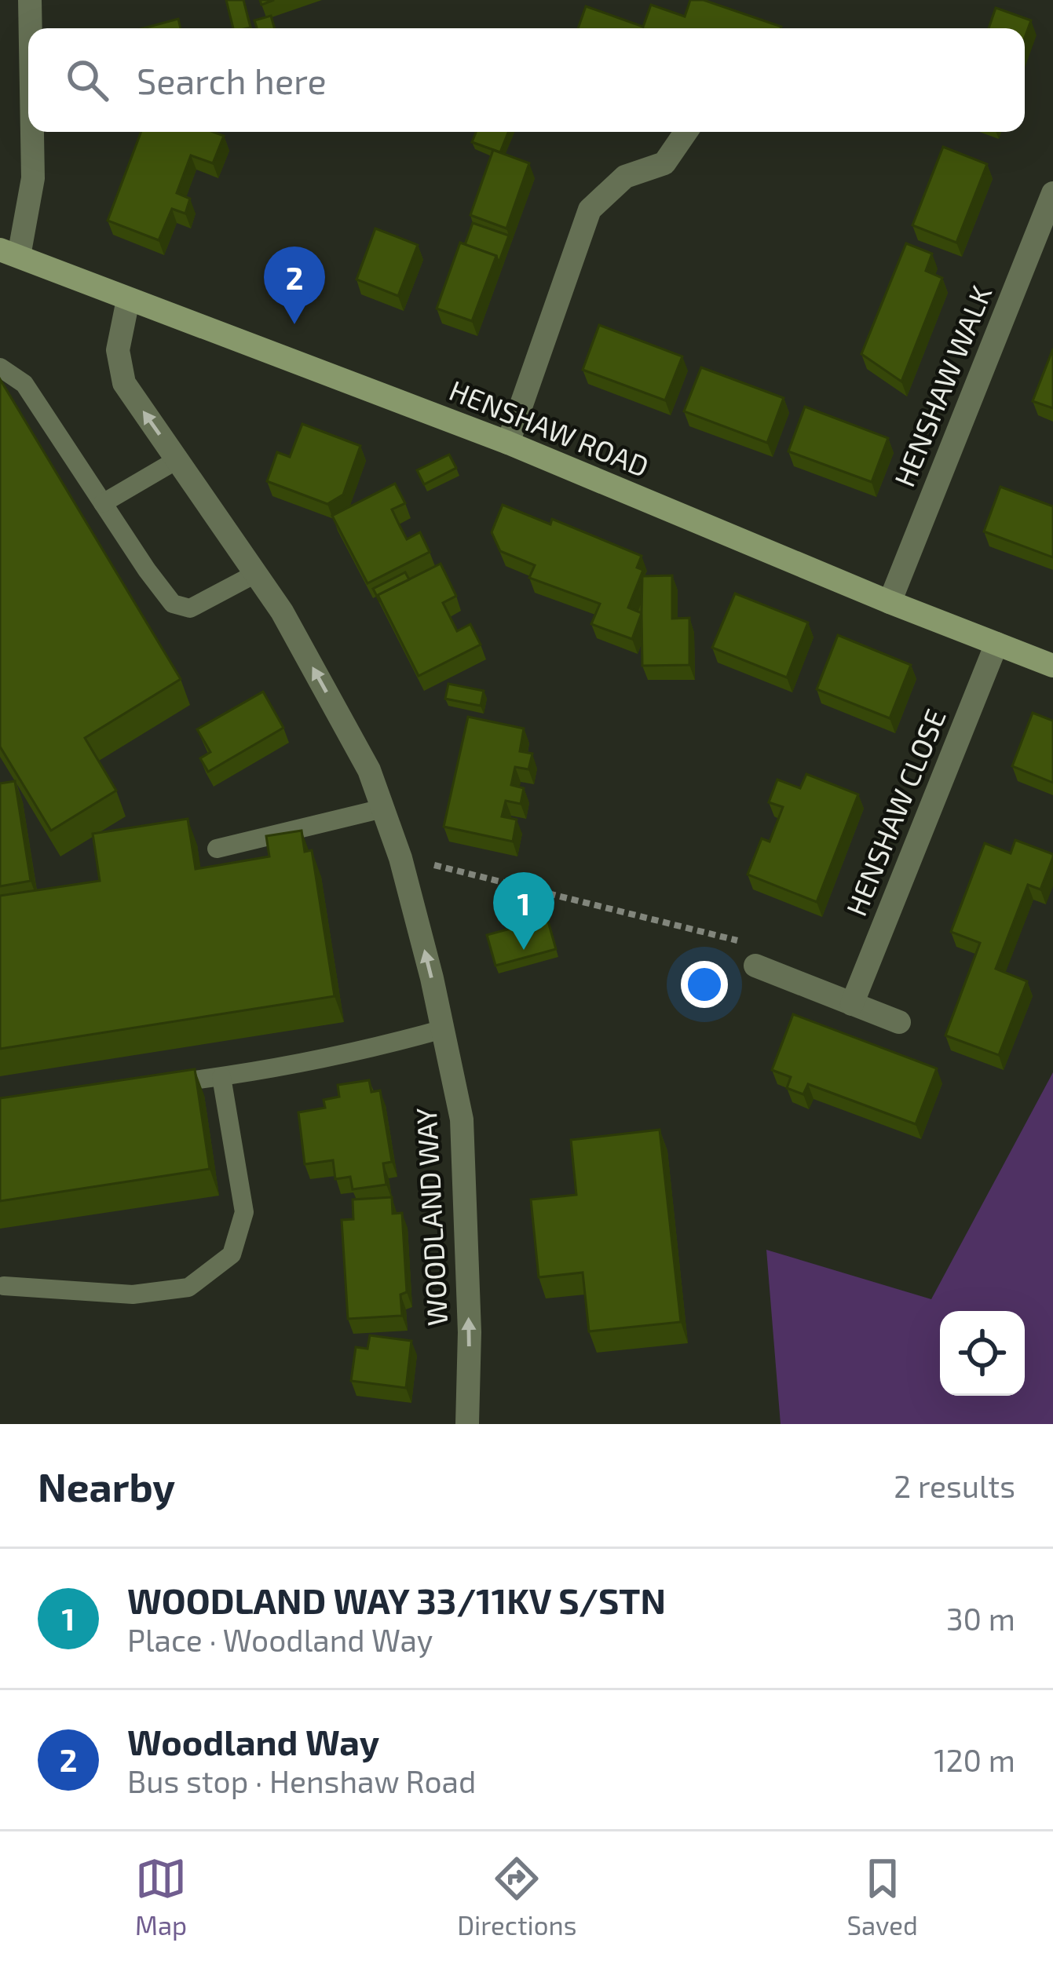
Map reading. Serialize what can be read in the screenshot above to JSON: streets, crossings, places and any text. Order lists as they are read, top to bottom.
{
  "streets": {
    "street": [
      "HENSHAW WALK",
      "HENSHAW ROAD",
      "HENSHAW CLOSE",
      "WOODLAND WAY"
    ]
  },
  "crossings": [
    ["HENSHAW WALK", "HENSHAW ROAD"],
    ["HENSHAW ROAD", "HENSHAW CLOSE"],
    ["HENSHAW ROAD", "WOODLAND WAY"]
  ],
  "one_way": ["WOODLAND WAY"],
  "page": {
    "search": "Search here",
    "pins": ["2", "1"],
    "heading": ["Nearby", "2 results"],
    "list": [
      {
        "mark": "1",
        "name": "WOODLAND WAY 33/11KV S/STN",
        "note": "Place · Woodland Way",
        "value": "30 m"
      },
      {
        "mark": "2",
        "name": "Woodland Way",
        "note": "Bus stop · Henshaw Road",
        "value": "120 m"
      }
    ],
    "nav": ["Map", "Directions", "Saved"]
  }
}
